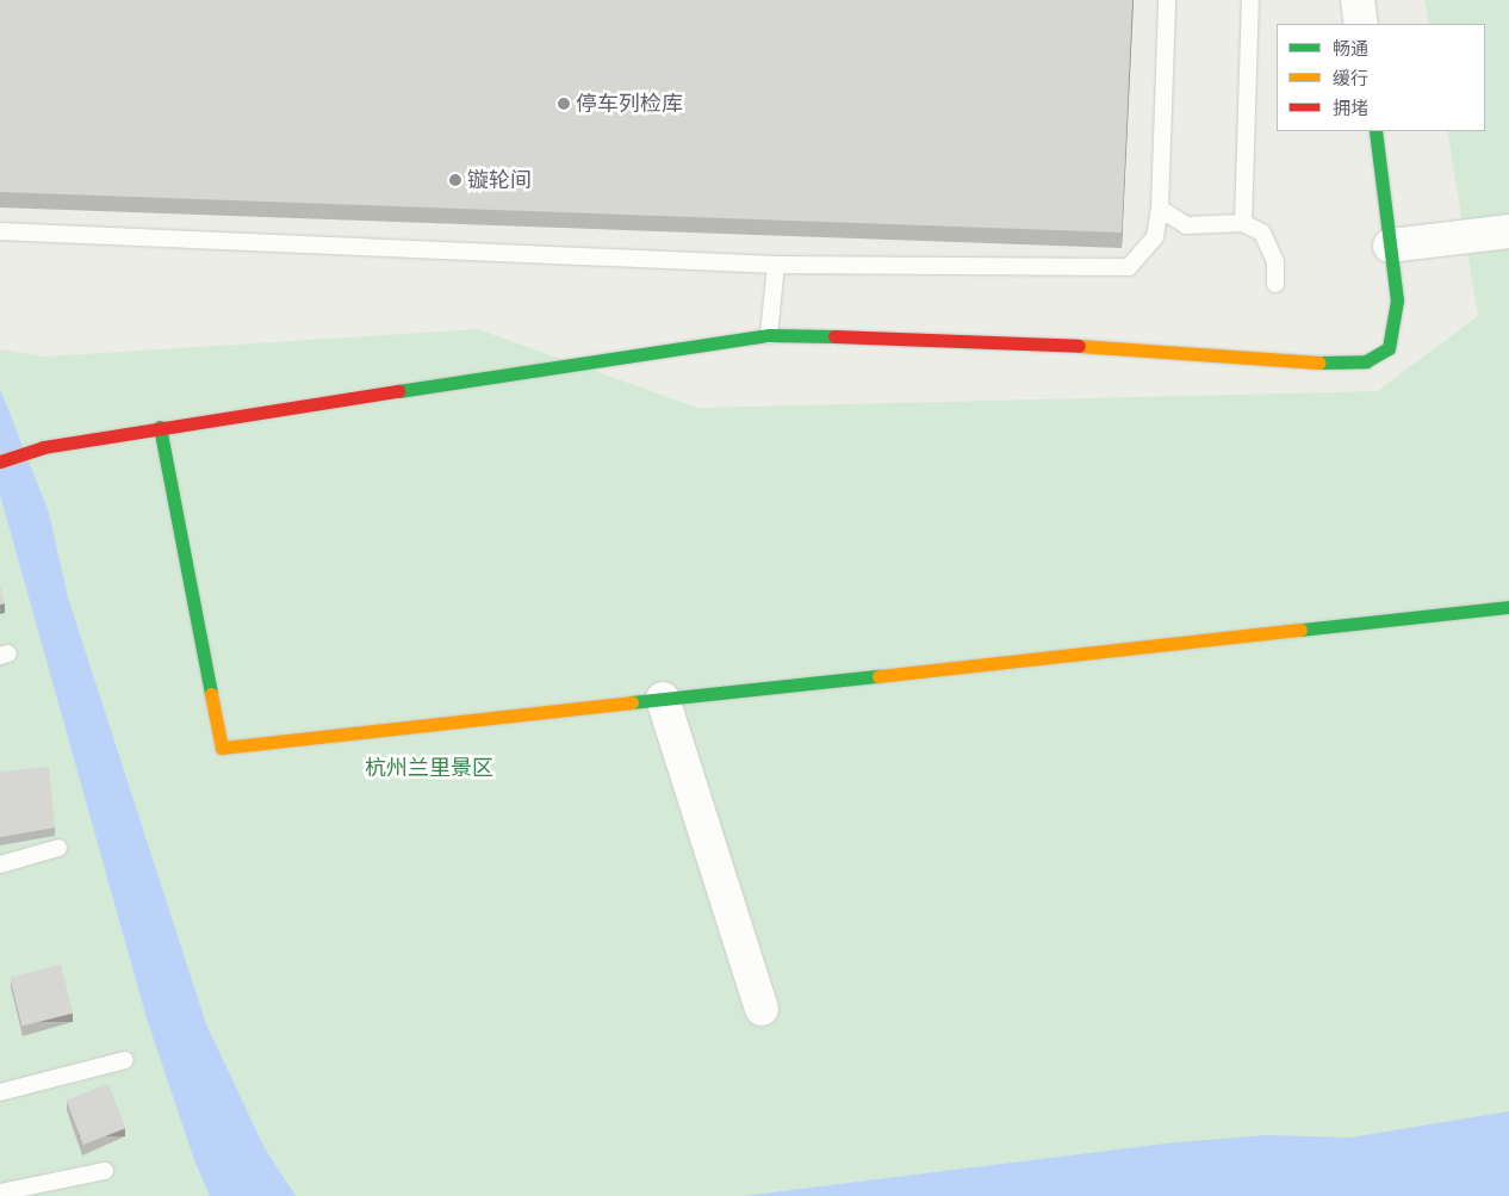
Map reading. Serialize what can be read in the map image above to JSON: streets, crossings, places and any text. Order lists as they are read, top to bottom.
{
  "parks": ["杭州兰里景区"],
  "places": ["停车列检库", "镟轮间"],
  "legend": ["畅通", "缓行", "拥堵"]
}
